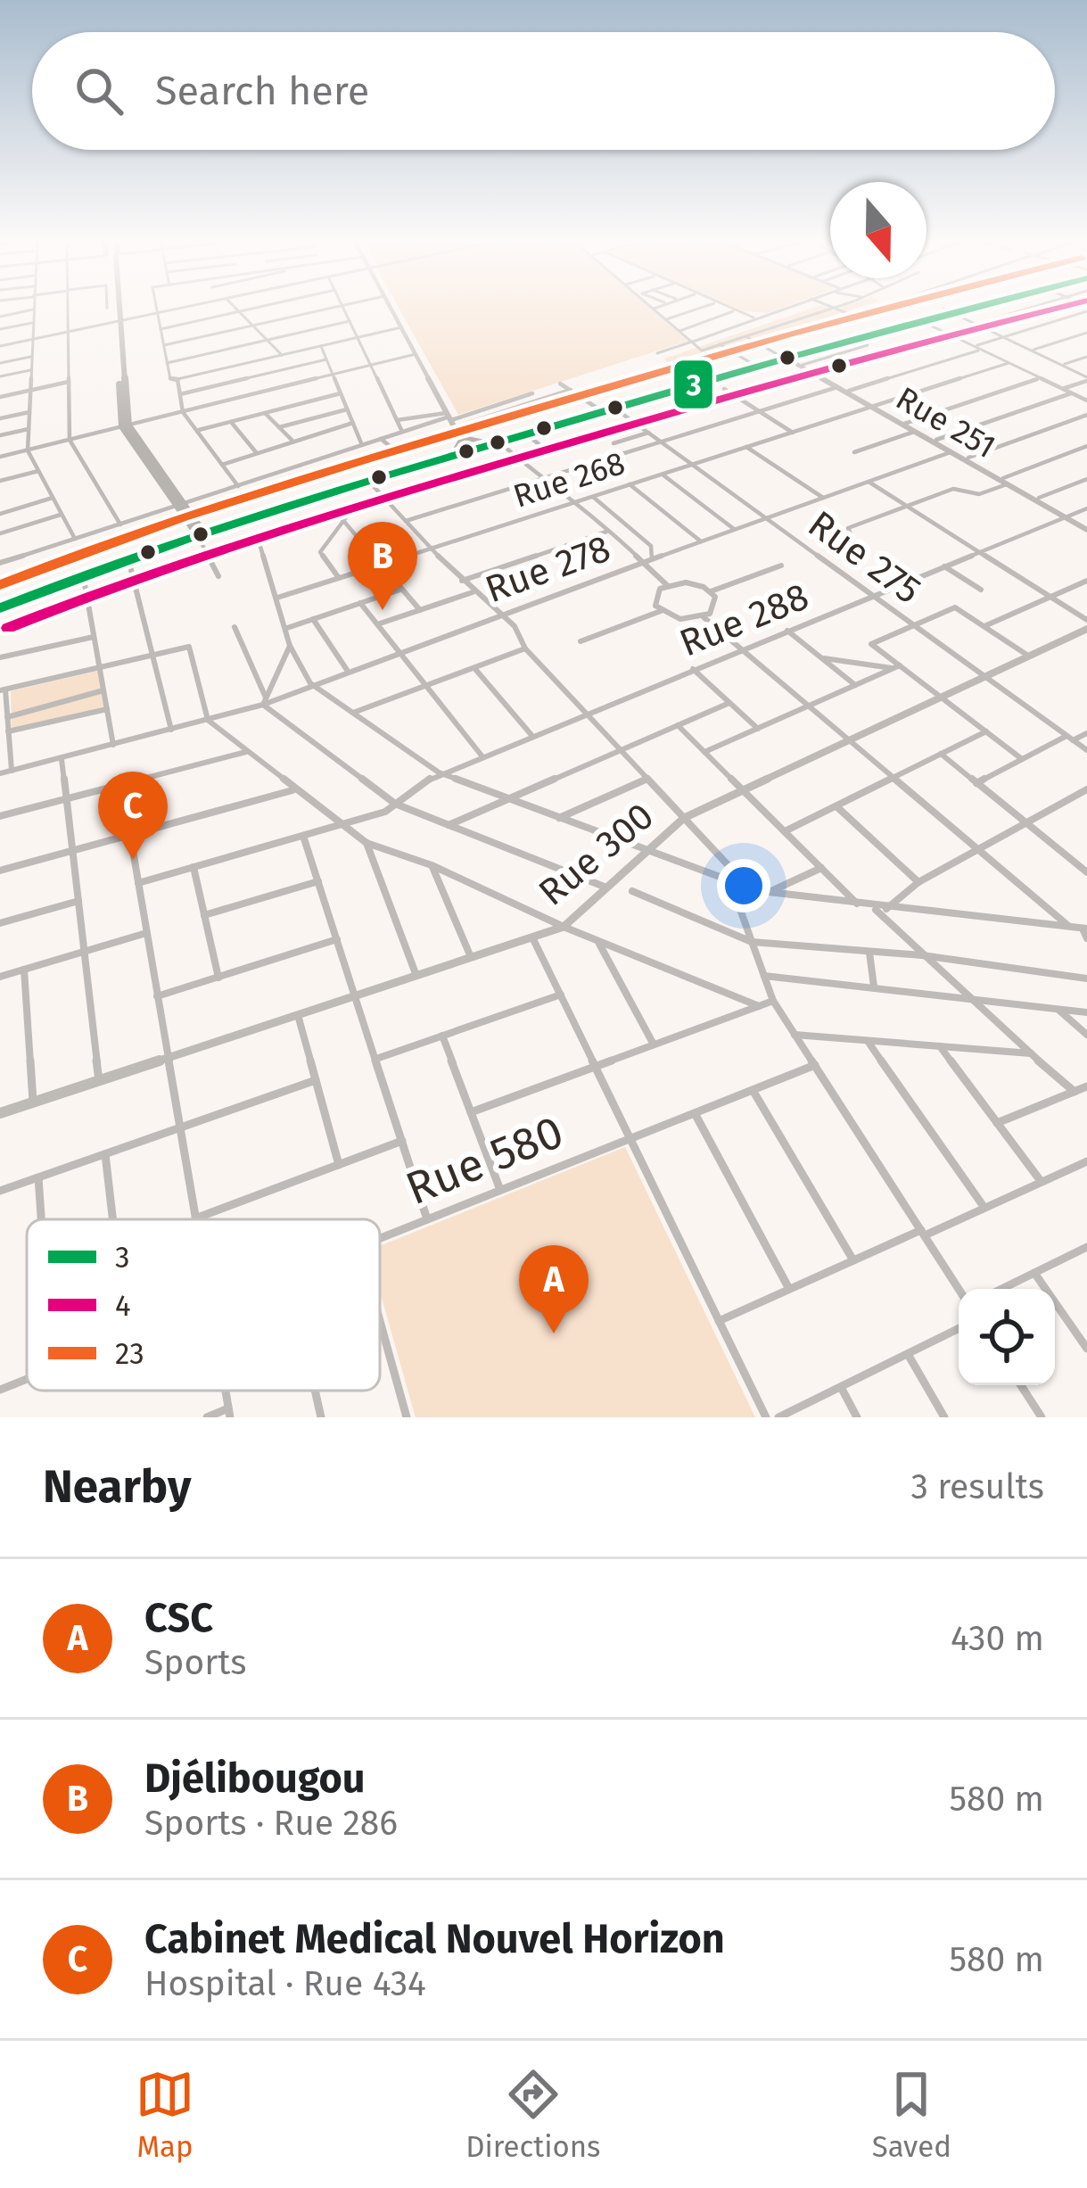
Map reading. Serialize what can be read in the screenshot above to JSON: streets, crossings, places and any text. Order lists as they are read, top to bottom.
{
  "streets": {
    "street": [
      "Rue 251",
      "Rue 268",
      "Rue 275",
      "Rue 278",
      "Rue 288",
      "Rue 300",
      "Rue 580"
    ]
  },
  "crossings": [
    ["Rue 251", "Rue 268"],
    ["Rue 251", "Rue 278"],
    ["Rue 251", "Rue 288"],
    ["Rue 268", "Rue 275"],
    ["Rue 275", "Rue 278"],
    ["Rue 275", "Rue 288"],
    ["Rue 275", "Rue 300"]
  ],
  "lines": ["transit line 3", "transit line 4", "transit line 23"],
  "legend": ["3", "4", "23"],
  "north": "bottom",
  "page": {
    "search": "Search here",
    "pins": ["B", "C", "A"],
    "heading": ["Nearby", "3 results"],
    "list": [
      {
        "mark": "A",
        "name": "CSC",
        "note": "Sports",
        "value": "430 m"
      },
      {
        "mark": "B",
        "name": "Djélibougou",
        "note": "Sports · Rue 286",
        "value": "580 m"
      },
      {
        "mark": "C",
        "name": "Cabinet Medical Nouvel Horizon",
        "note": "Hospital · Rue 434",
        "value": "580 m"
      }
    ],
    "nav": ["Map", "Directions", "Saved"]
  }
}
